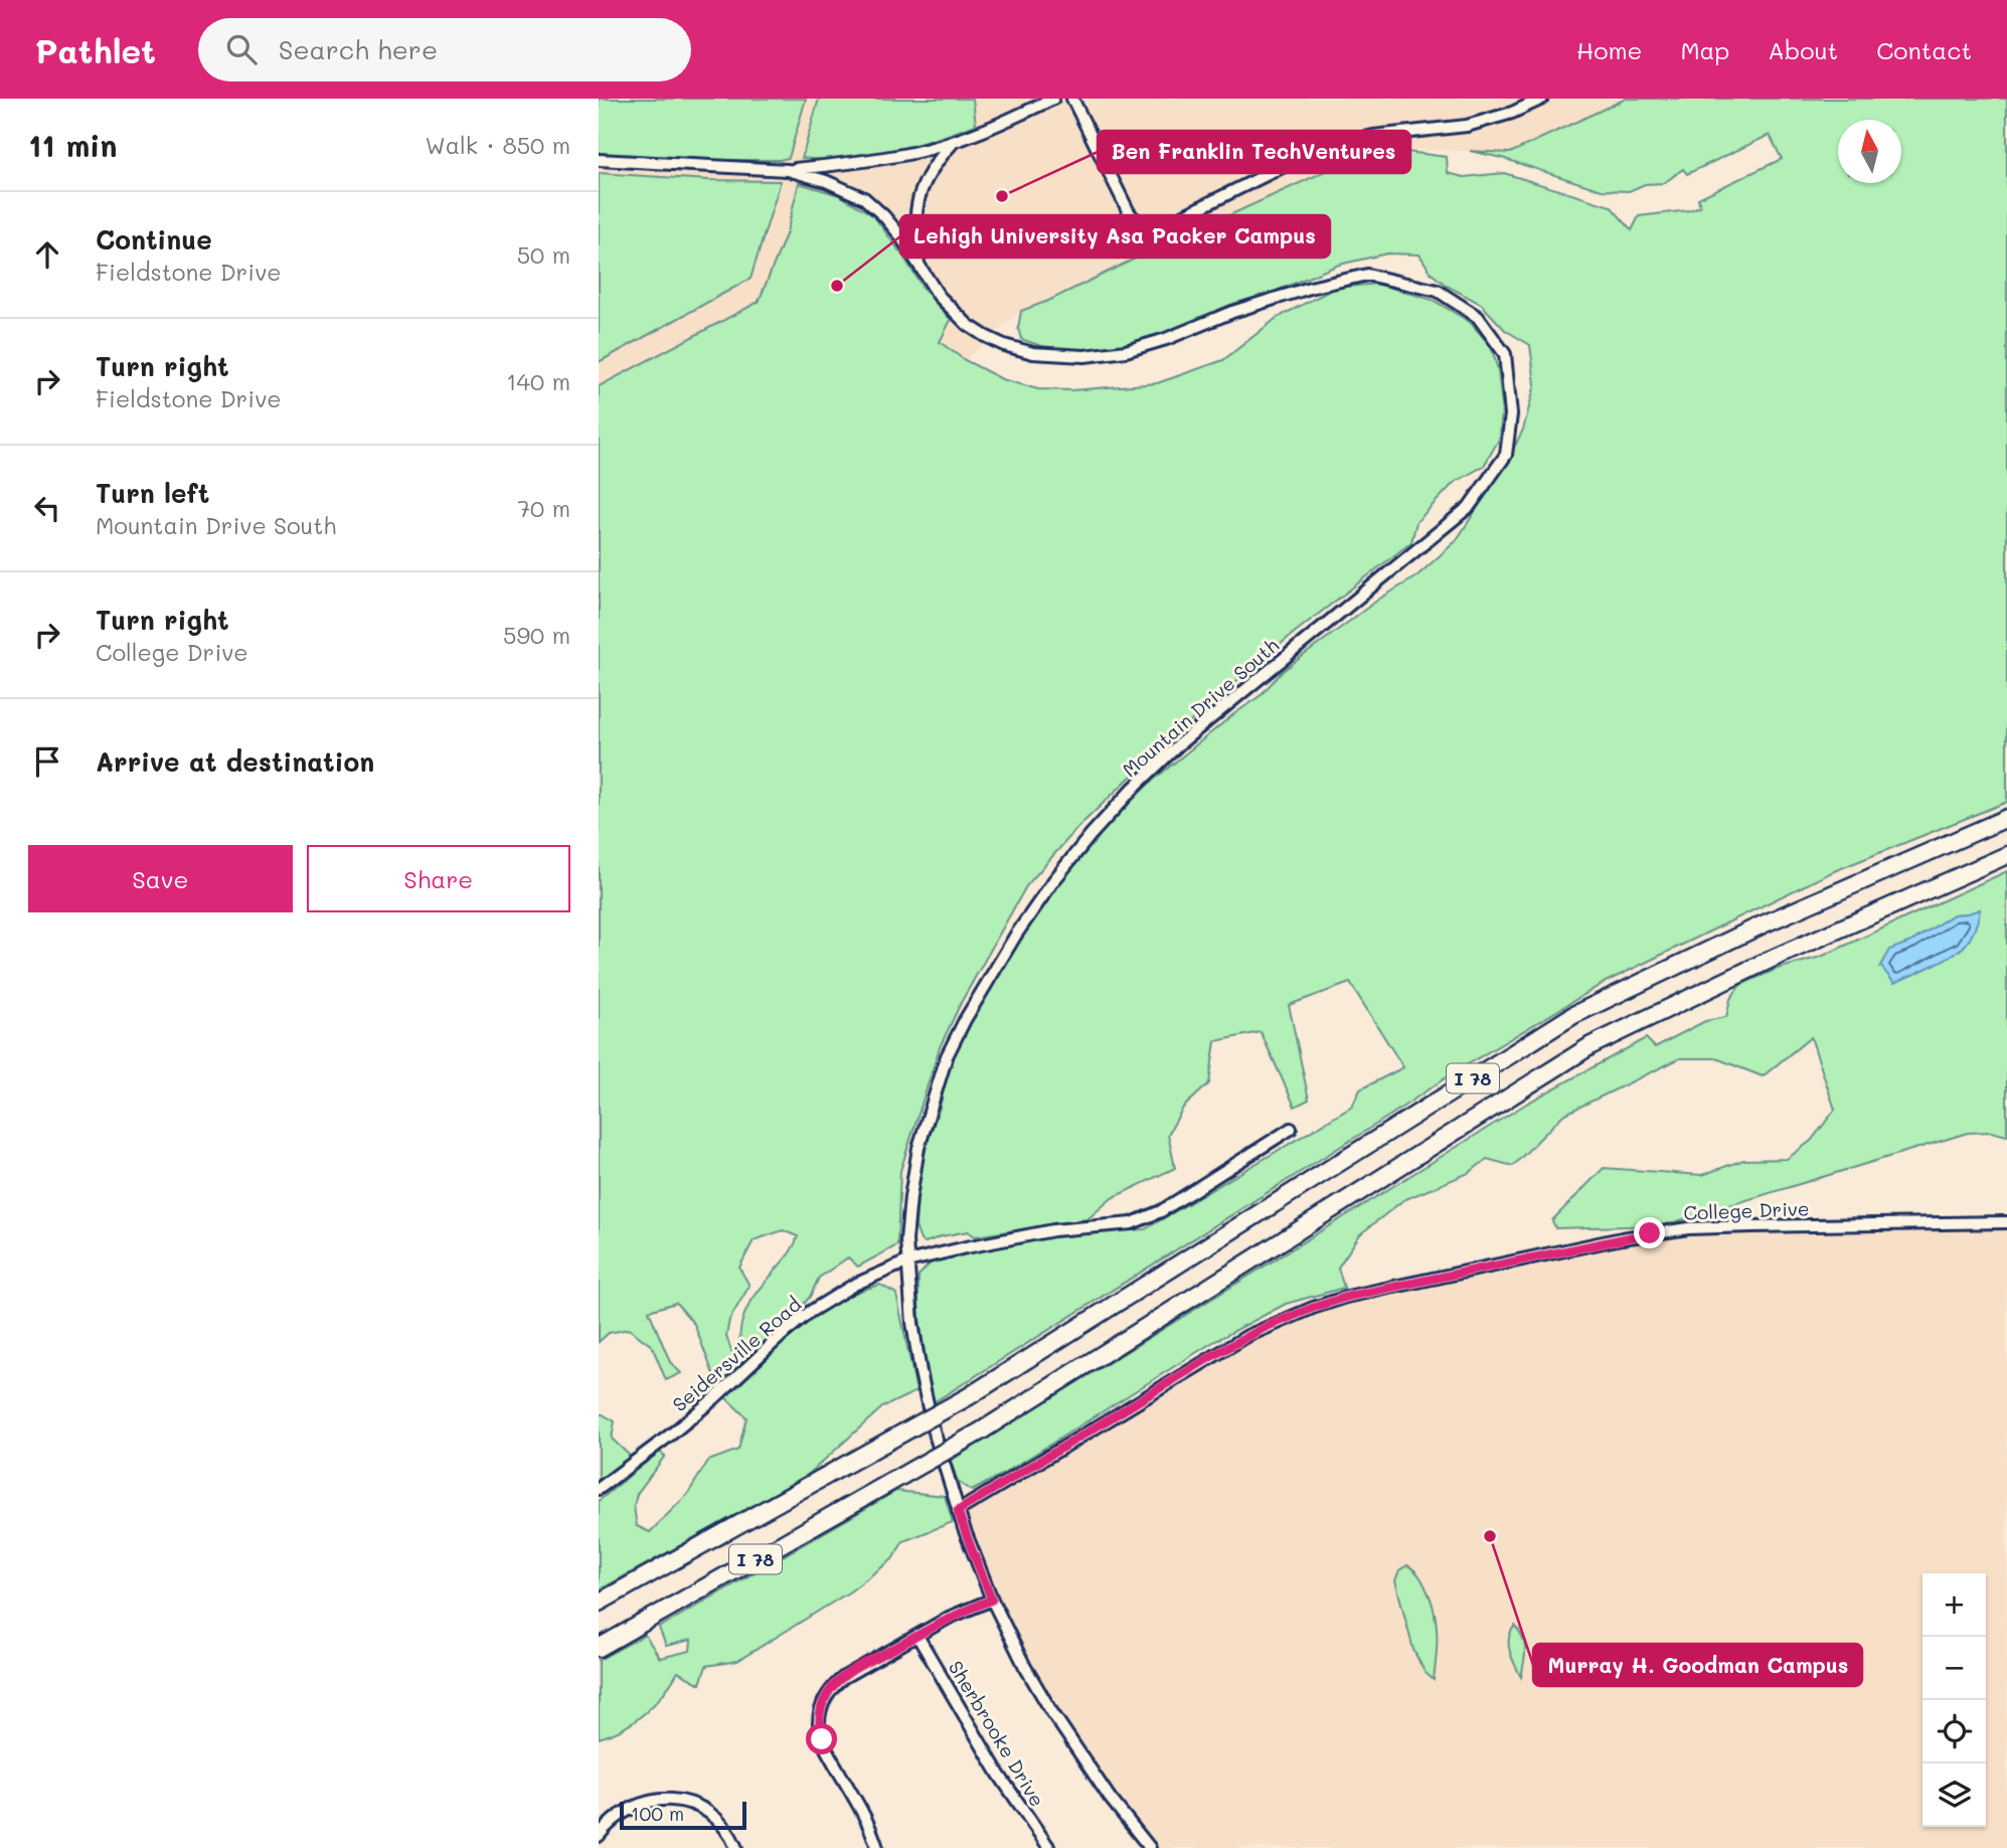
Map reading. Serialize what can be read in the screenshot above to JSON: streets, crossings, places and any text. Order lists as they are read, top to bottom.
{
  "streets": {
    "highway": ["I 78"],
    "street": [
      "Mountain Drive South",
      "College Drive",
      "Seidersville Road",
      "Sherbrooke Drive"
    ]
  },
  "crossings": [
    ["Mountain Drive South", "College Drive"],
    ["Mountain Drive South", "Seidersville Road"]
  ],
  "places": ["Ben Franklin TechVentures", "Lehigh University Asa Packer Campus", "Murray H. Goodman Campus"],
  "scale_bar": "100 m",
  "north": "top",
  "page": {
    "header": "Pathlet",
    "search": "Search here",
    "nav": [
      "Home",
      "Map",
      "About",
      "Contact"
    ],
    "heading": ["11 min", "Walk · 850 m"],
    "list": [
      ["Continue", "Fieldstone Drive", "50 m"],
      ["Turn right", "Fieldstone Drive", "140 m"],
      ["Turn left", "Mountain Drive South", "70 m"],
      ["Turn right", "College Drive", "590 m"],
      "Arrive at destination"
    ],
    "buttons": ["Save", "Share"],
    "map_buttons": ["+", "−"],
    "scale": "100 m"
  }
}
